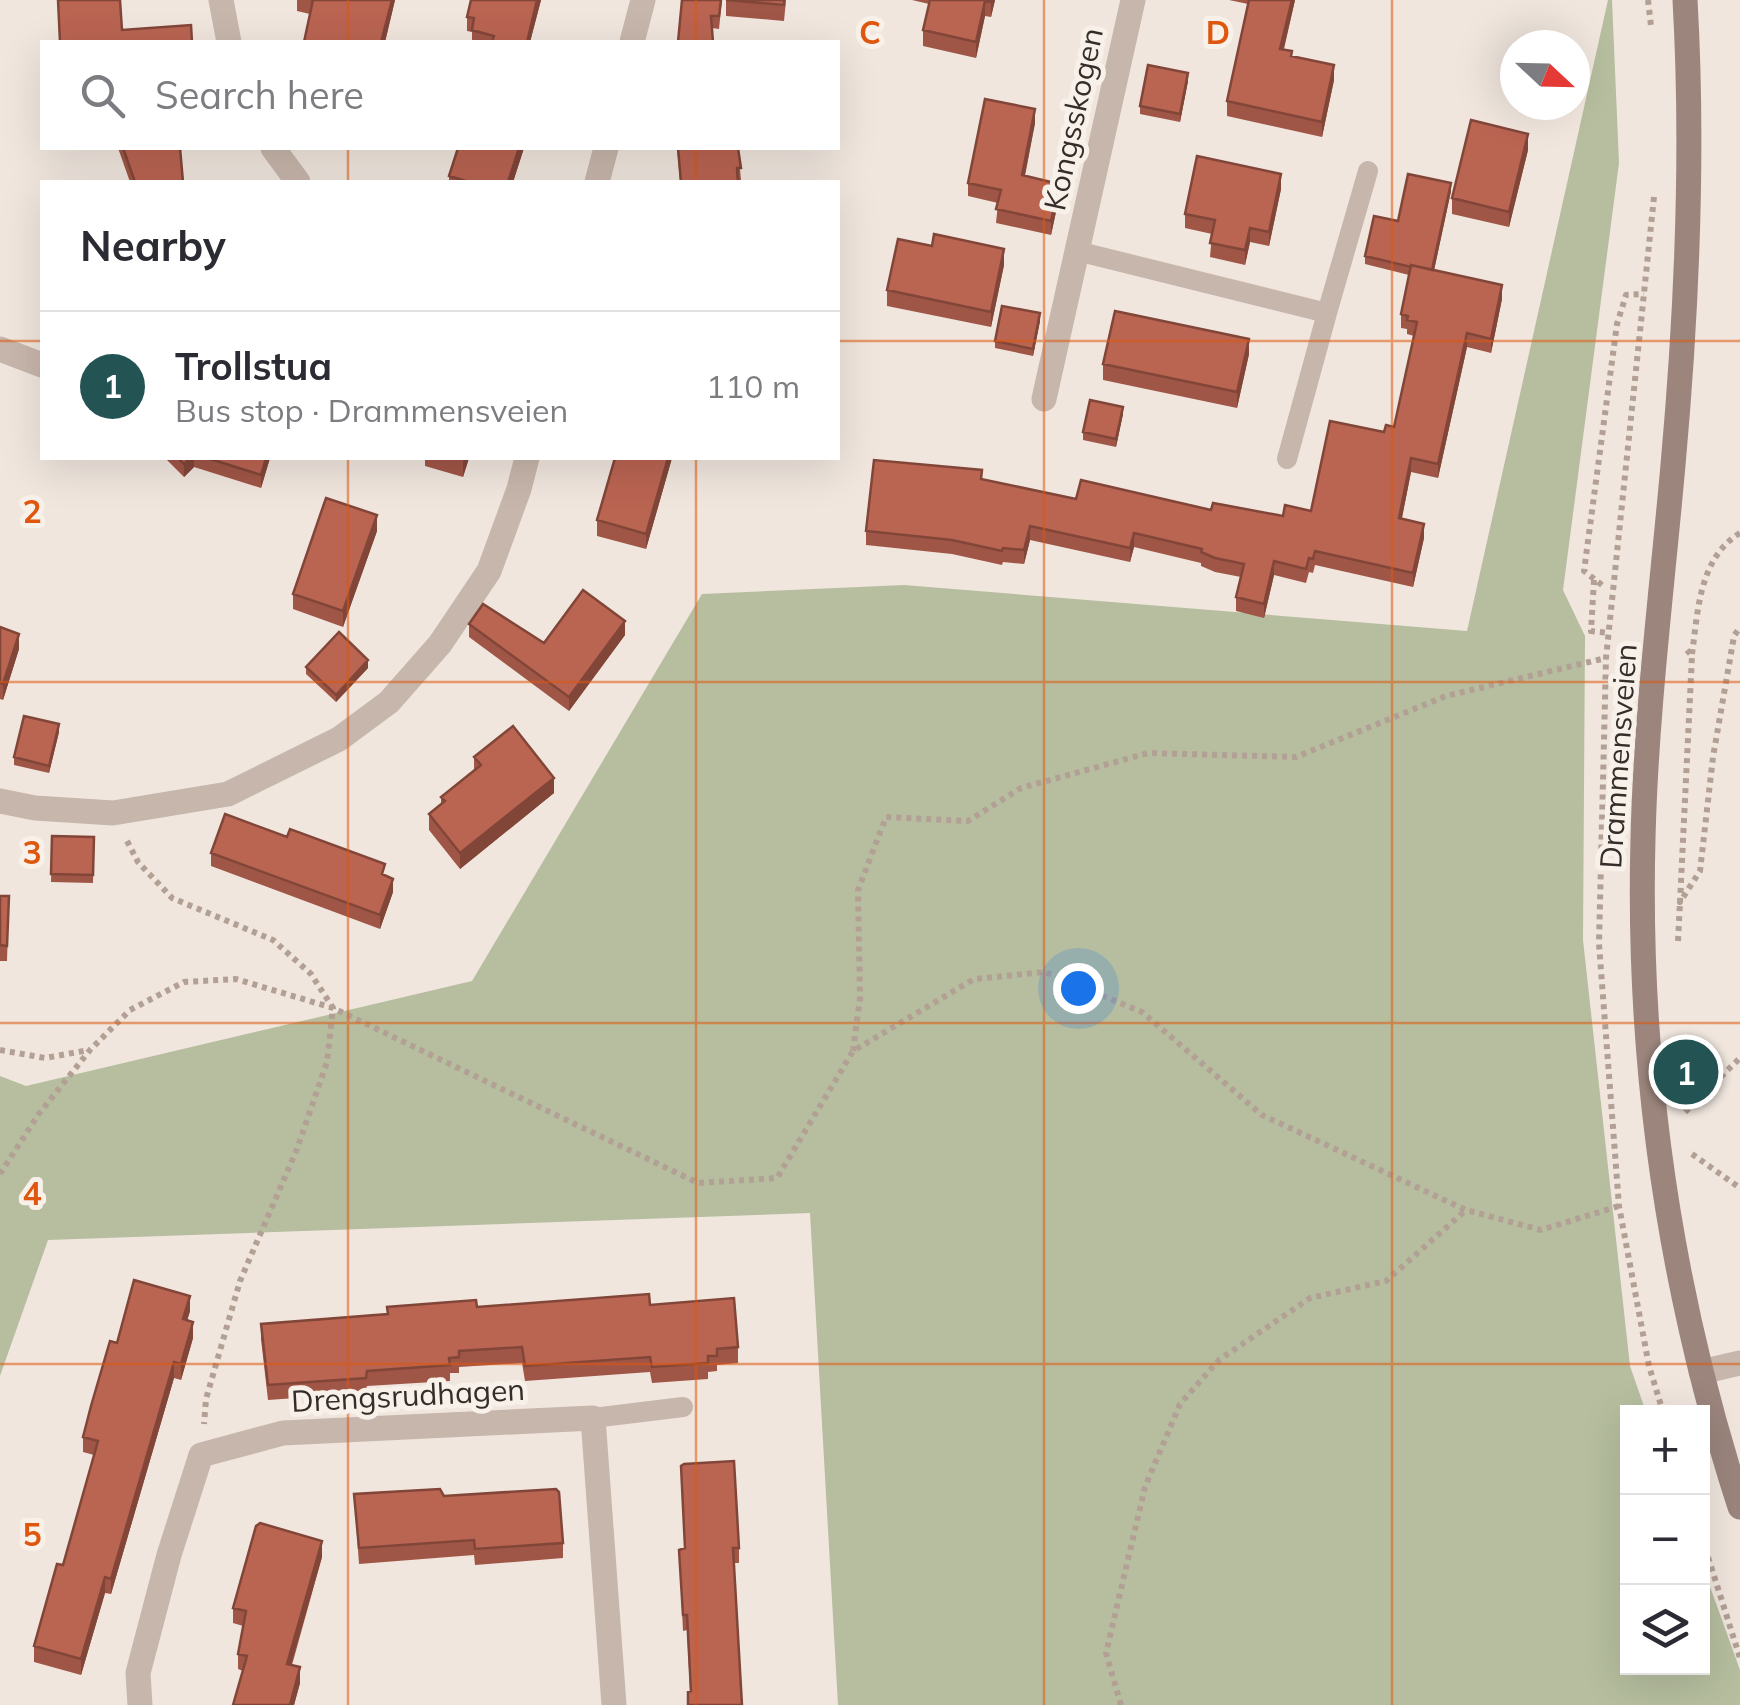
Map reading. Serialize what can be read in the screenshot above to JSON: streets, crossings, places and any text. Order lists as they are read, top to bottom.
{
  "streets": {
    "main road": ["Drammensveien"],
    "street": ["Kongsskogen", "Drengsrudhagen"]
  },
  "north": "right",
  "page": {
    "search": "Search here",
    "heading": "Nearby",
    "list": [
      {
        "mark": "1",
        "name": "Trollstua",
        "note": "Bus stop · Drammensveien",
        "value": "110 m"
      }
    ],
    "pins": "1",
    "map_buttons": ["+", "−"]
  },
  "grid": {
    "columns": ["C", "D"],
    "rows": [
      "2",
      "3",
      "4",
      "5"
    ]
  }
}
